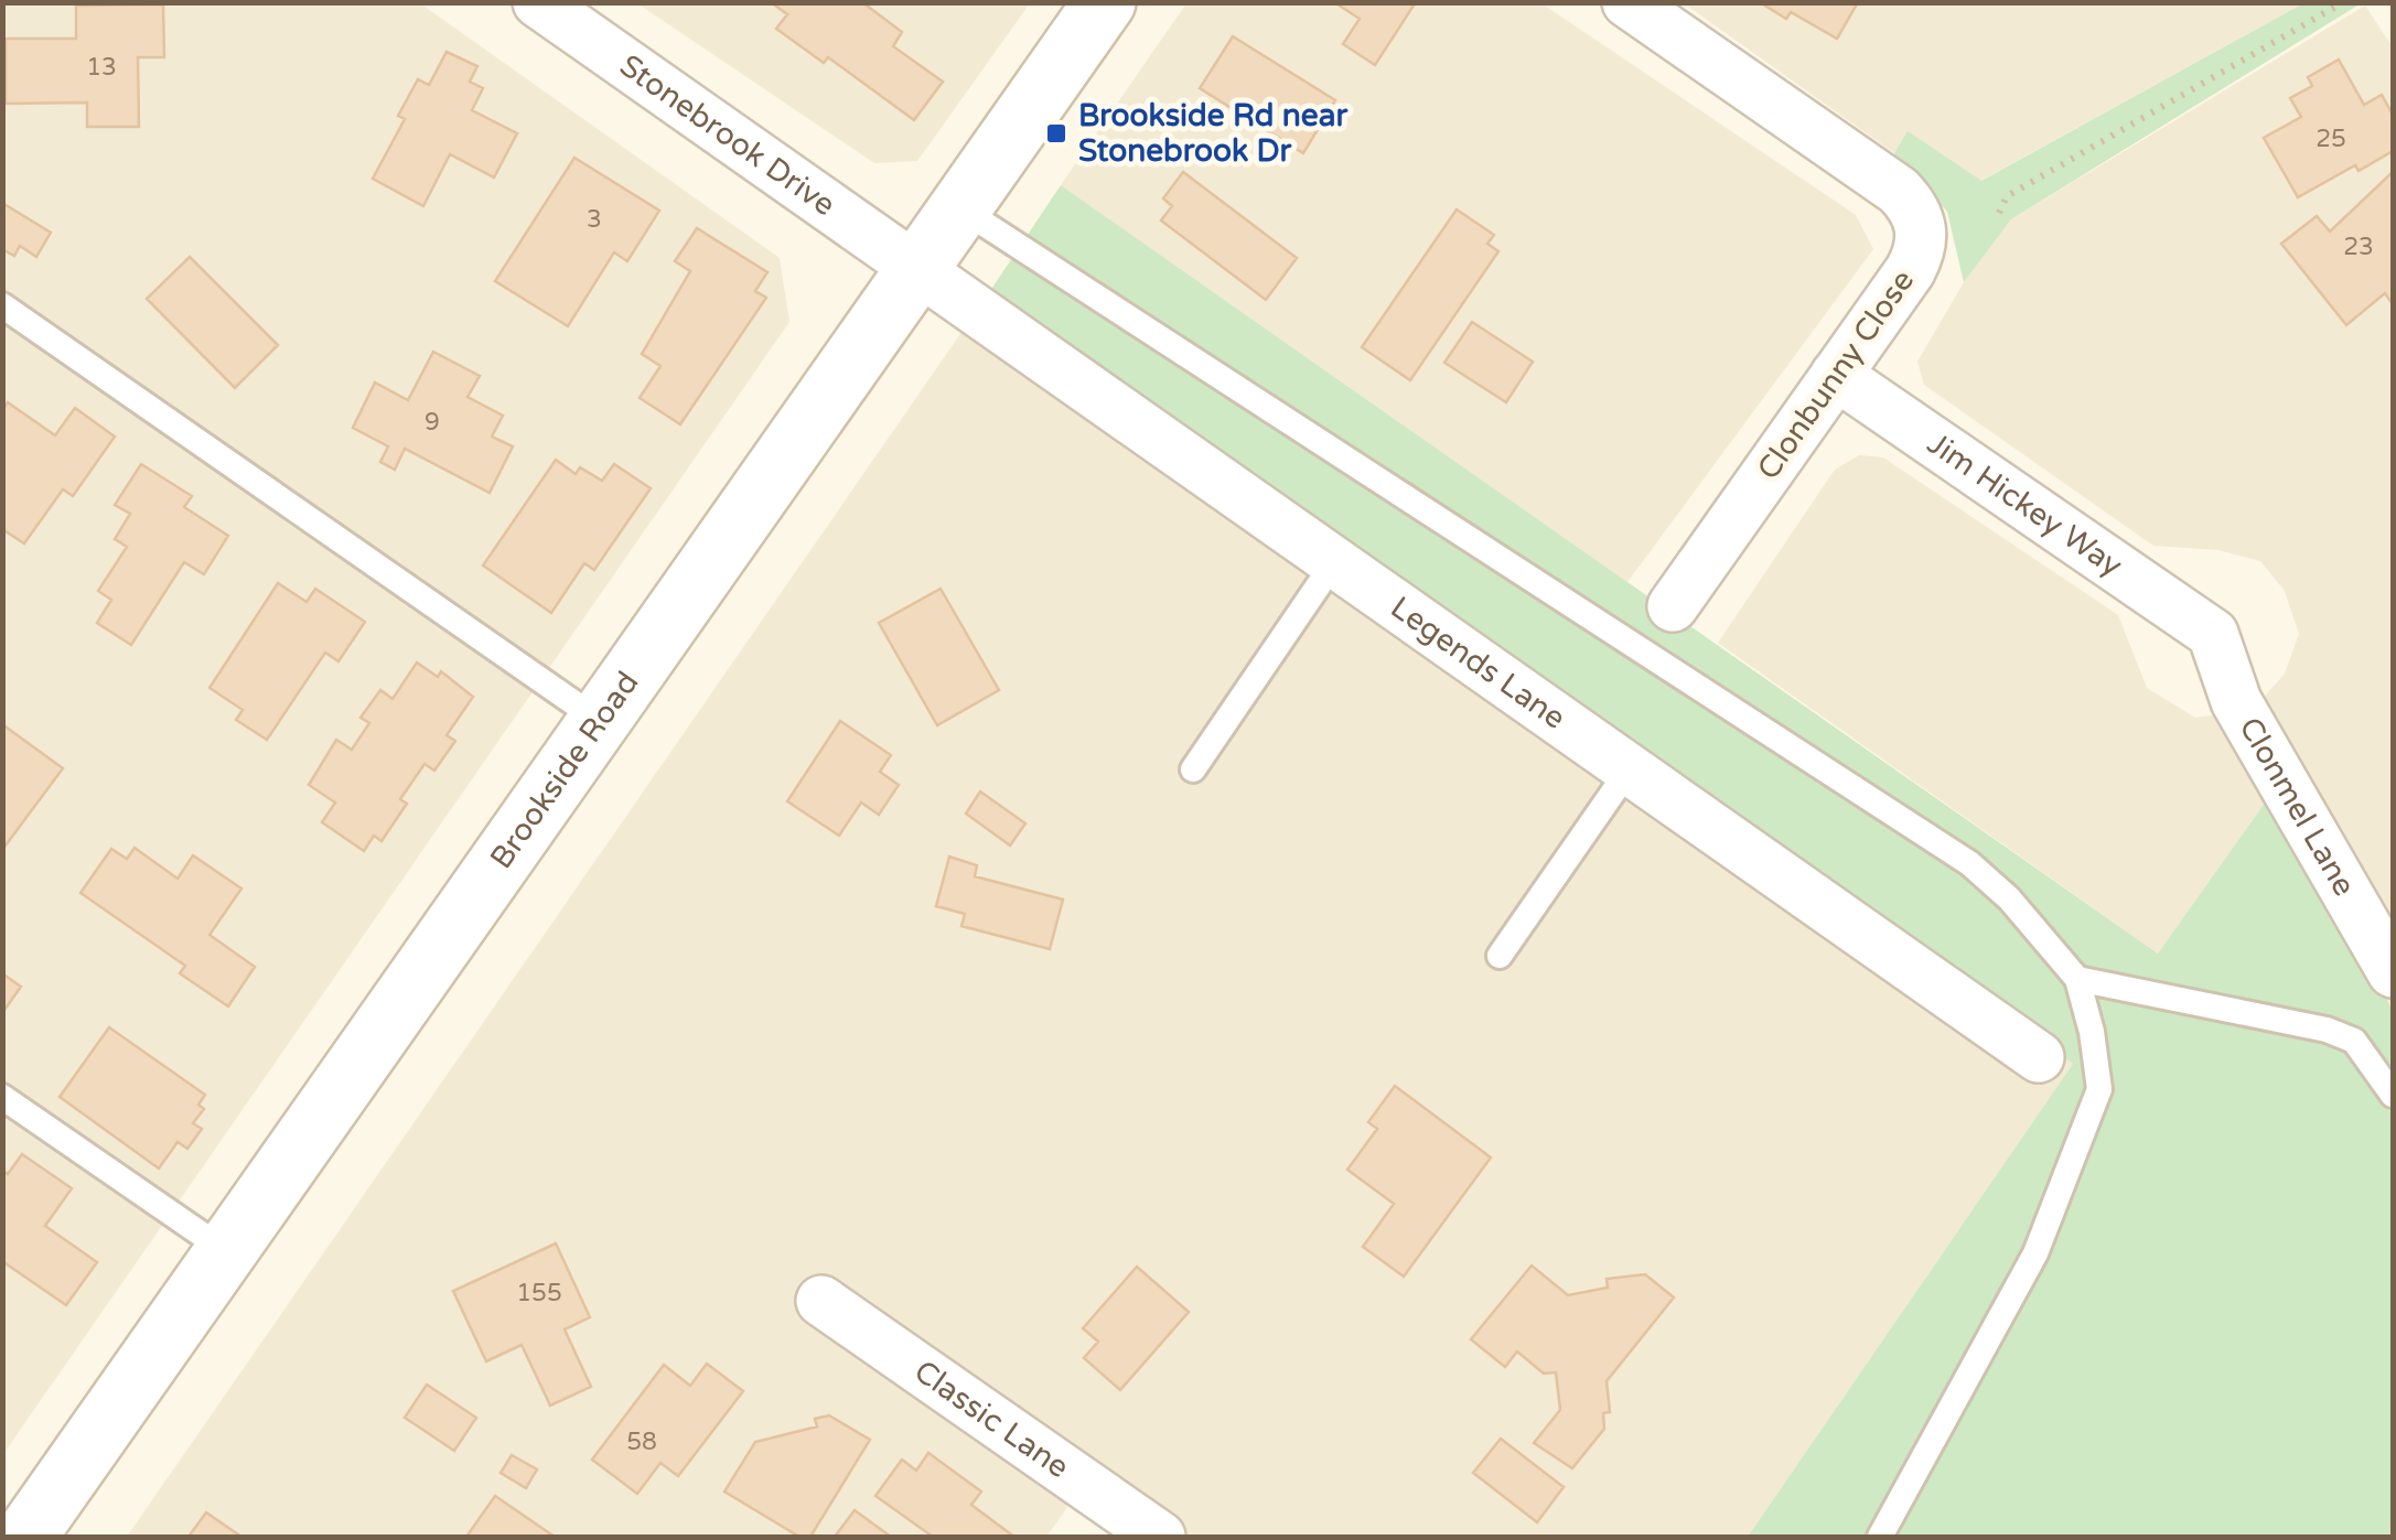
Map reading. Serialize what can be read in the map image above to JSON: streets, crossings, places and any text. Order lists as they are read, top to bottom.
{
  "streets": {
    "street": [
      "Stonebrook Drive",
      "Clonbunny Close",
      "Jim Hickey Way",
      "Legends Lane",
      "Brookside Road",
      "Clonmel Lane",
      "Classic Lane"
    ]
  },
  "crossings": [
    ["Stonebrook Drive", "Legends Lane"],
    ["Stonebrook Drive", "Brookside Road"],
    ["Clonbunny Close", "Jim Hickey Way"],
    ["Jim Hickey Way", "Clonmel Lane"],
    ["Legends Lane", "Brookside Road"]
  ],
  "places": {
    "transit": ["Brookside Rd near Stonebrook Dr"]
  },
  "house_numbers": [
    "13",
    "25",
    "3",
    "23",
    "9",
    "155",
    "58"
  ]
}
